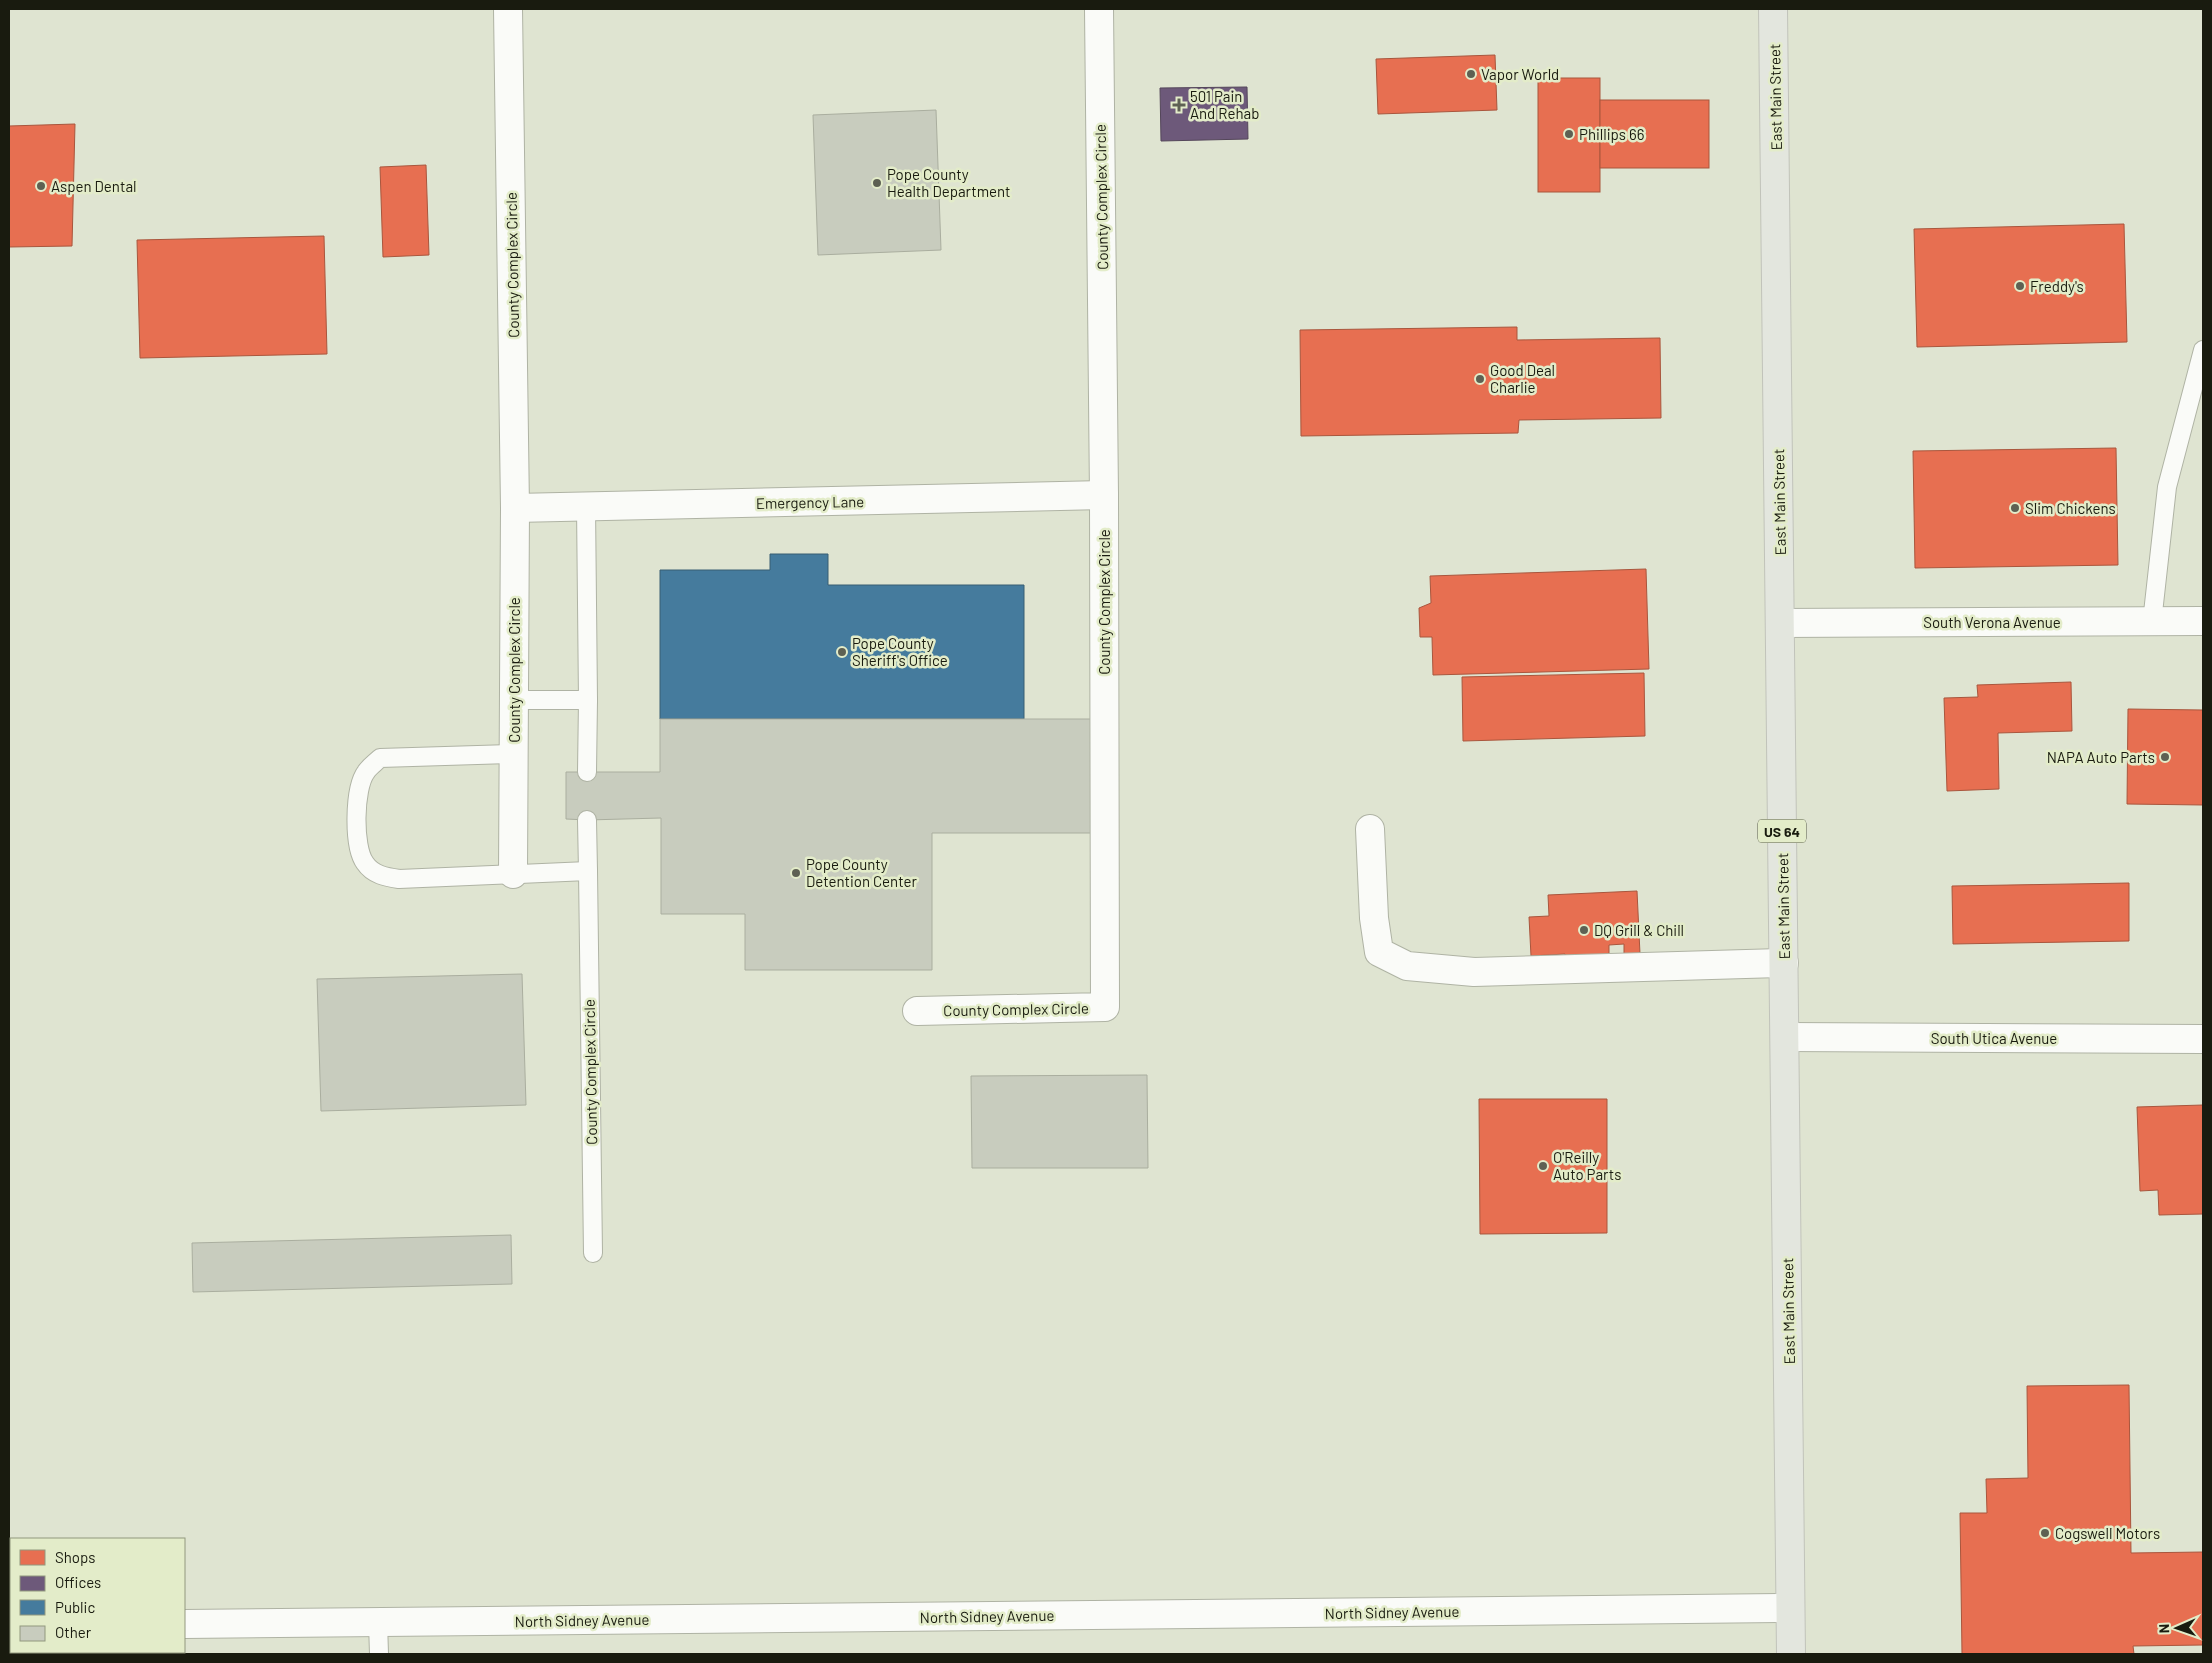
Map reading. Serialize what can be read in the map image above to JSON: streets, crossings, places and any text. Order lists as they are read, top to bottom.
{
  "streets": {
    "main road": ["East Main Street", "US 64"],
    "street": [
      "County Complex Circle",
      "Emergency Lane",
      "South Verona Avenue",
      "South Utica Avenue",
      "North Sidney Avenue"
    ]
  },
  "crossings": [
    ["East Main Street", "South Verona Avenue"],
    ["East Main Street", "South Utica Avenue"],
    ["East Main Street", "North Sidney Avenue"],
    ["County Complex Circle", "Emergency Lane"]
  ],
  "places": {
    "other": [
      "Vapor World",
      "Phillips 66",
      "Pope County Health Department",
      "Aspen Dental",
      "Freddy's",
      "Good Deal Charlie",
      "Slim Chickens",
      "Pope County Sheriff's Office",
      "NAPA Auto Parts",
      "Pope County Detention Center",
      "DQ Grill & Chill",
      "O'Reilly Auto Parts",
      "Cogswell Motors"
    ],
    "health": ["501 Pain And Rehab"]
  },
  "legend": [
    "Shops",
    "Offices",
    "Public",
    "Other"
  ],
  "north": "left"
}
